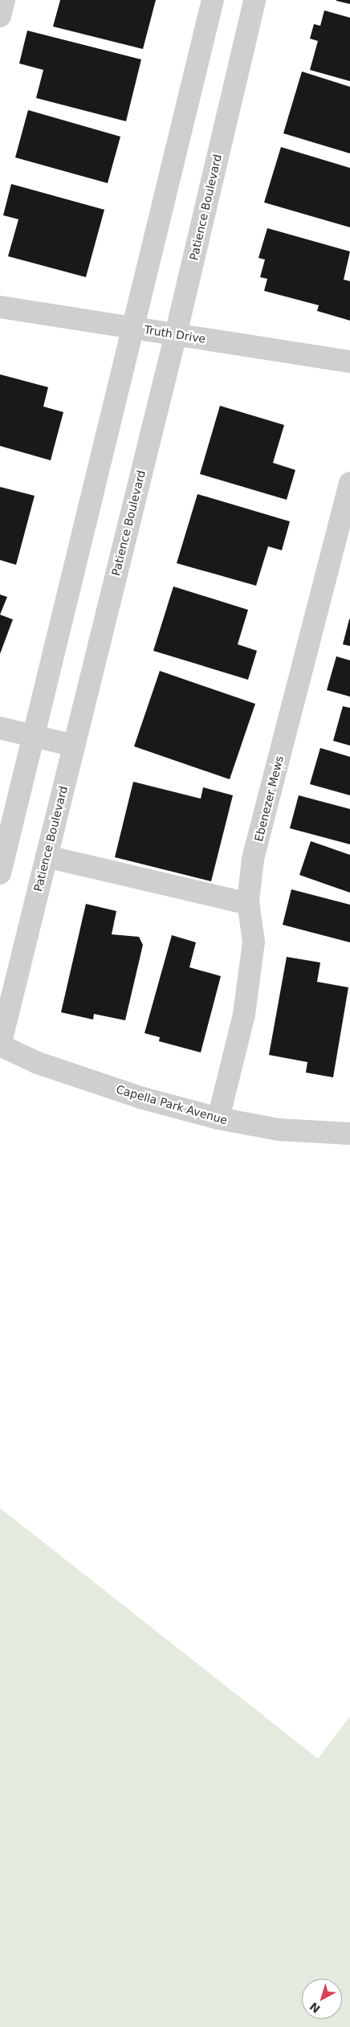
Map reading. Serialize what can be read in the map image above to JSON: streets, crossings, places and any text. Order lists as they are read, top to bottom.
{
  "streets": {
    "street": [
      "Patience Boulevard",
      "Truth Drive",
      "Ebenezer Mews",
      "Capella Park Avenue"
    ]
  },
  "crossings": [
    ["Patience Boulevard", "Truth Drive"],
    ["Patience Boulevard", "Capella Park Avenue"],
    ["Ebenezer Mews", "Capella Park Avenue"]
  ],
  "north": "bottom left"
}
